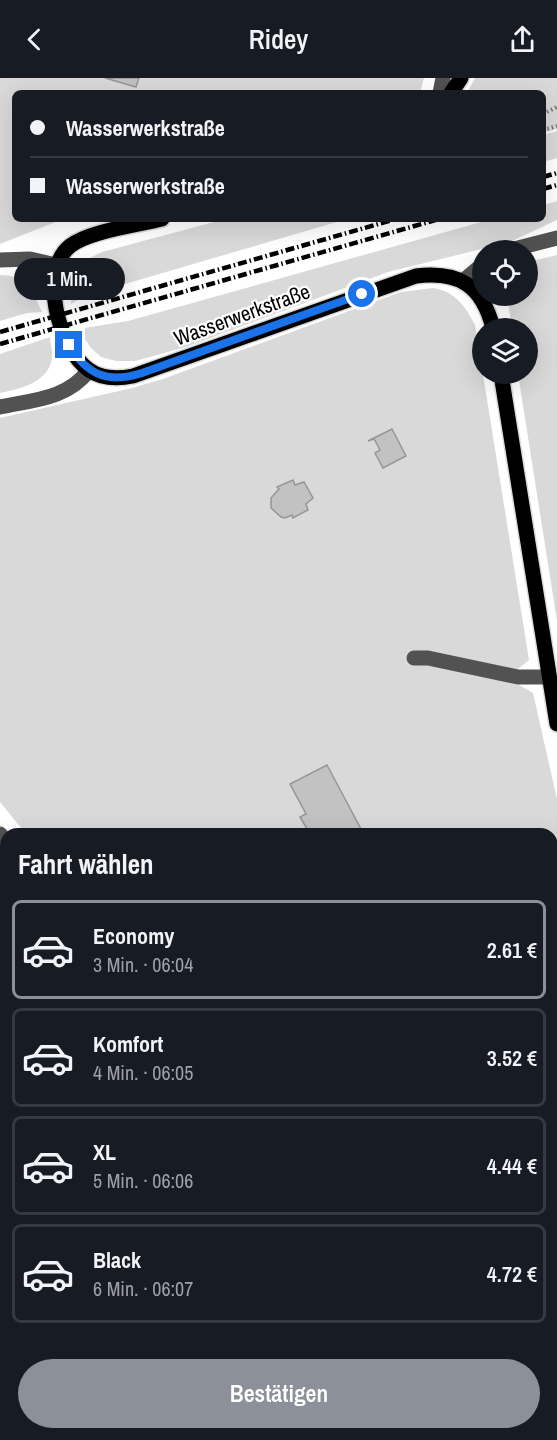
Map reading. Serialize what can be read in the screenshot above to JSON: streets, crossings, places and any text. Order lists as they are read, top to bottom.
{
  "streets": {
    "main road": ["Wasserwerkstraße"]
  },
  "page": {
    "header": "Ridey",
    "banner": ["Wasserwerkstraße", "Wasserwerkstraße"],
    "bubble": "1 Min.",
    "heading": "Fahrt wählen",
    "list": [
      {
        "name": "Economy",
        "note": "3 Min. · 06:04",
        "value": "2.61 €"
      },
      {
        "name": "Komfort",
        "note": "4 Min. · 06:05",
        "value": "3.52 €"
      },
      {
        "name": "XL",
        "note": "5 Min. · 06:06",
        "value": "4.44 €"
      },
      {
        "name": "Black",
        "note": "6 Min. · 06:07",
        "value": "4.72 €"
      }
    ],
    "buttons": "Bestätigen"
  }
}
